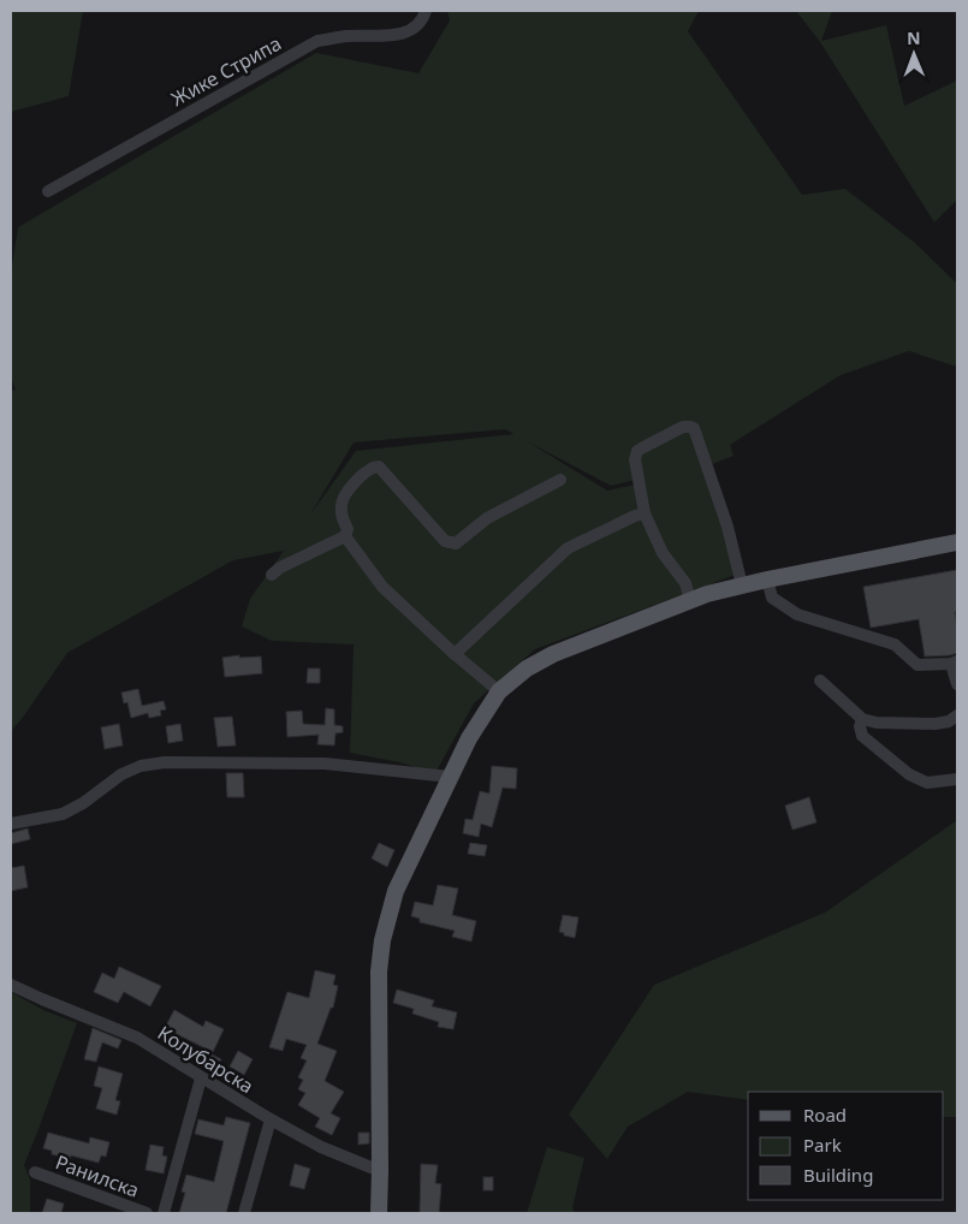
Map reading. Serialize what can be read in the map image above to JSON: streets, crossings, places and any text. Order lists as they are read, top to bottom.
{
  "streets": {
    "street": ["Жике Стрипа", "Колубарска", "Ранилска"]
  },
  "legend": ["Road", "Park", "Building"],
  "north": "top"
}
